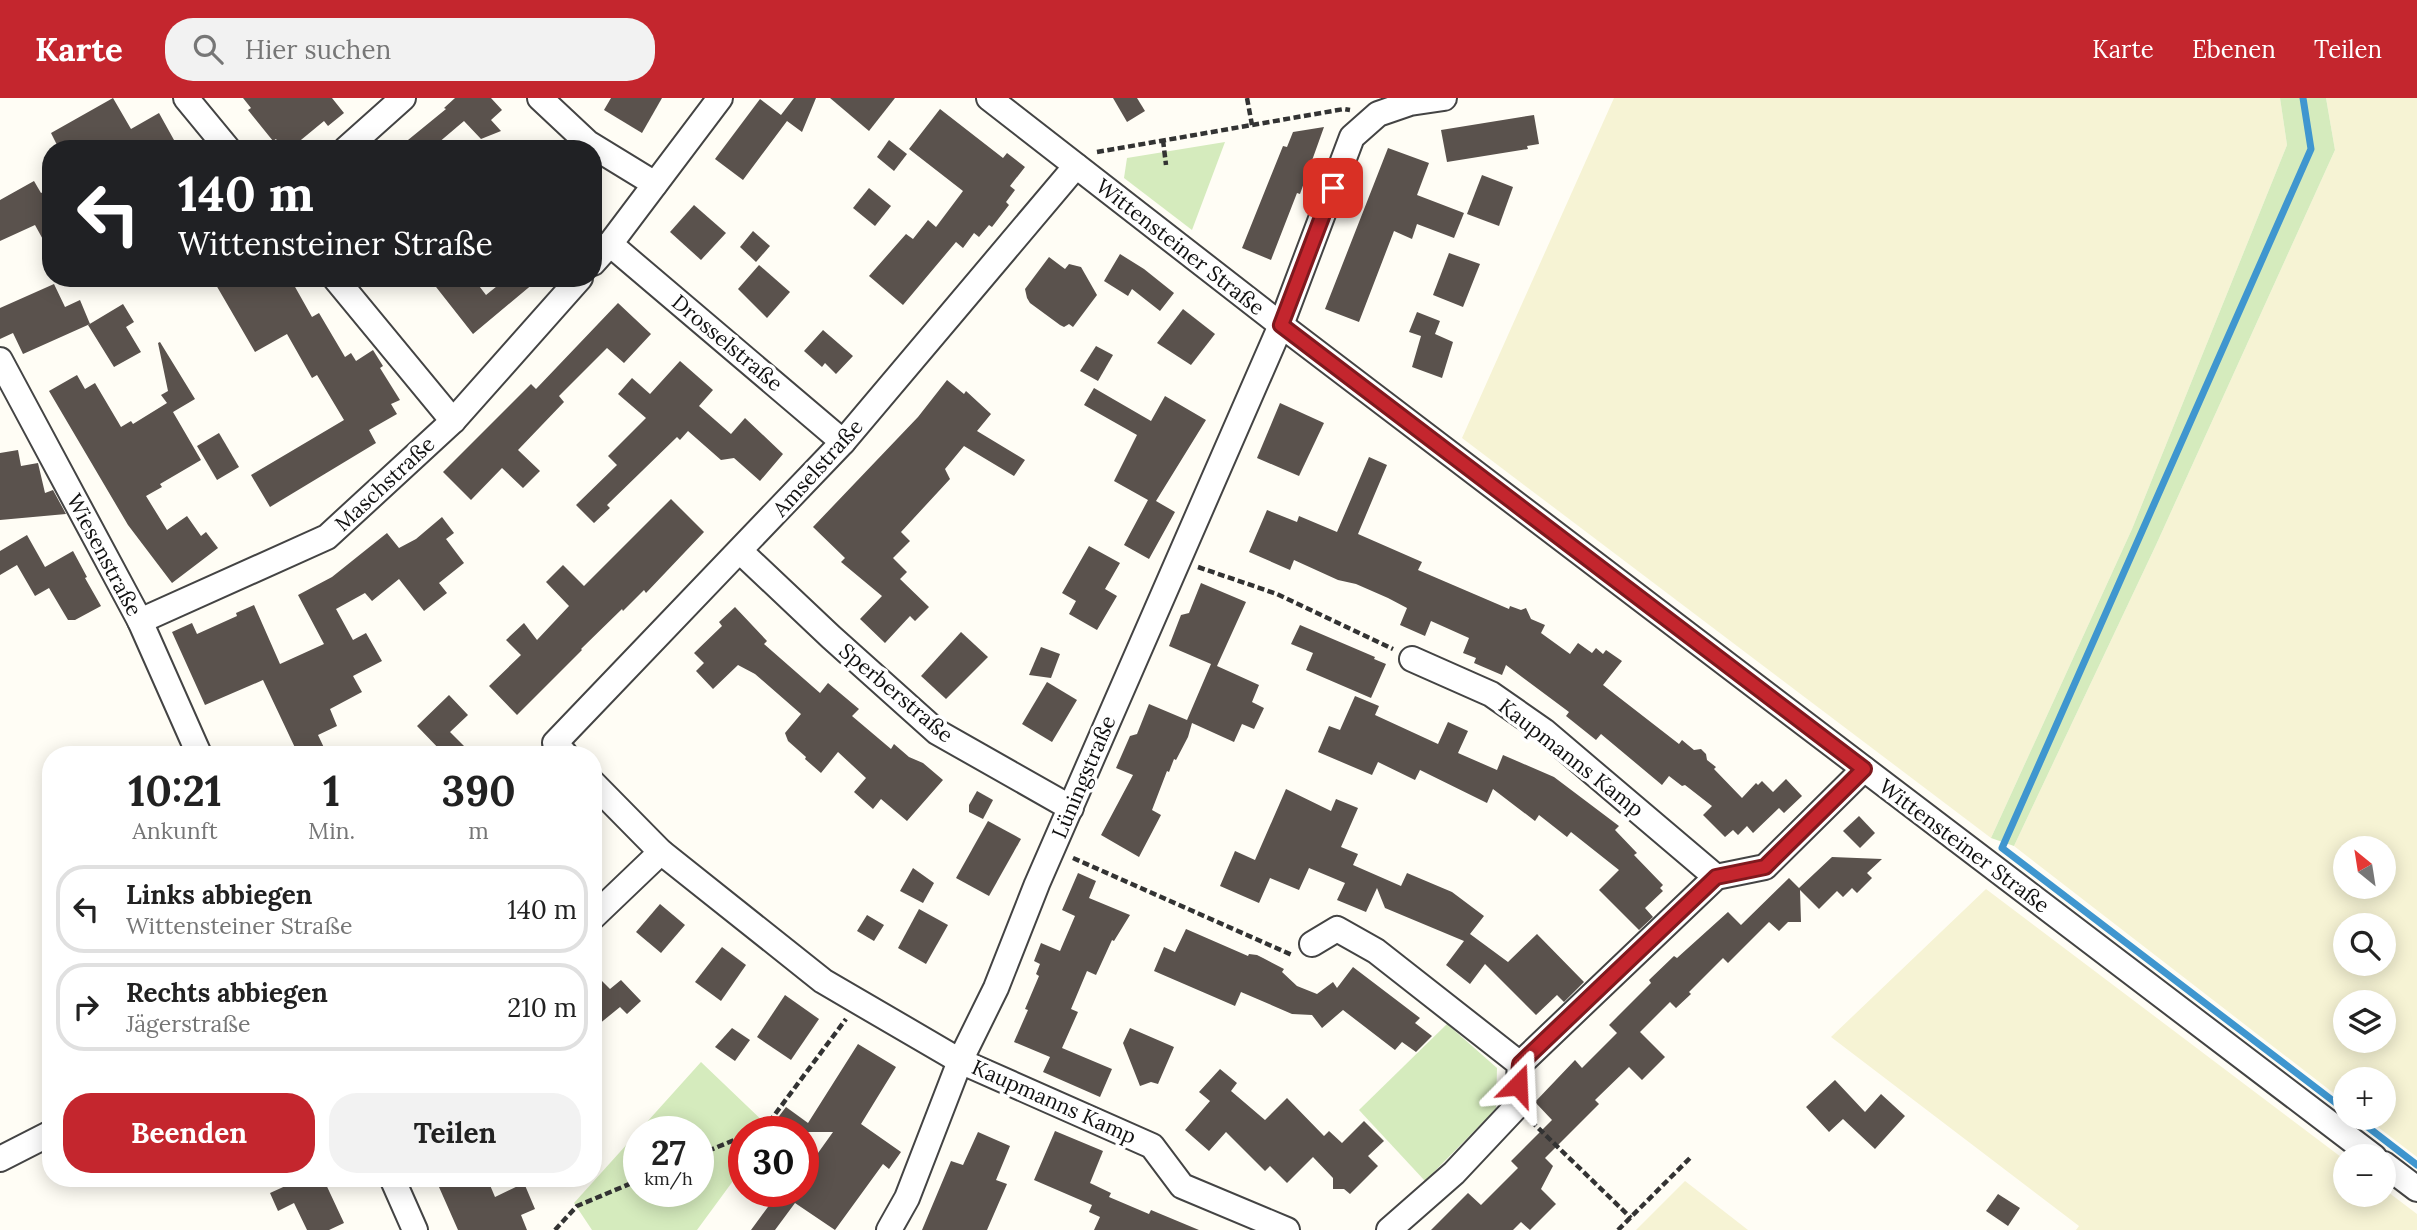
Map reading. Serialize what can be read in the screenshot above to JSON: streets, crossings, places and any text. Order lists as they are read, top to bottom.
{
  "streets": {
    "street": [
      "Wittensteiner Straße",
      "Drosselstraße",
      "Amselstraße",
      "Maschstraße",
      "Wiesenstraße",
      "Sperberstraße",
      "Kaupmanns Kamp",
      "Lüningstraße"
    ]
  },
  "crossings": [
    ["Wittensteiner Straße", "Amselstraße"],
    ["Wittensteiner Straße", "Lüningstraße"],
    ["Drosselstraße", "Amselstraße"],
    ["Amselstraße", "Sperberstraße"],
    ["Maschstraße", "Wiesenstraße"],
    ["Sperberstraße", "Lüningstraße"],
    ["Kaupmanns Kamp", "Lüningstraße"]
  ],
  "north": "top left",
  "page": {
    "header": "Karte",
    "search": "Hier suchen",
    "nav": ["Karte", "Ebenen", "Teilen"],
    "turn": ["140 m", "Wittensteiner Straße"],
    "eta": [
      "10:21",
      "Ankunft",
      "1",
      "Min.",
      "390",
      "m"
    ],
    "map_buttons": ["+", "−"],
    "list": [
      {
        "name": "Links abbiegen",
        "note": "Wittensteiner Straße",
        "value": "140 m"
      },
      {
        "name": "Rechts abbiegen",
        "note": "Jägerstraße",
        "value": "210 m"
      }
    ],
    "buttons": ["Beenden", "Teilen"],
    "speed": "27 km/h",
    "limit": "30"
  }
}
